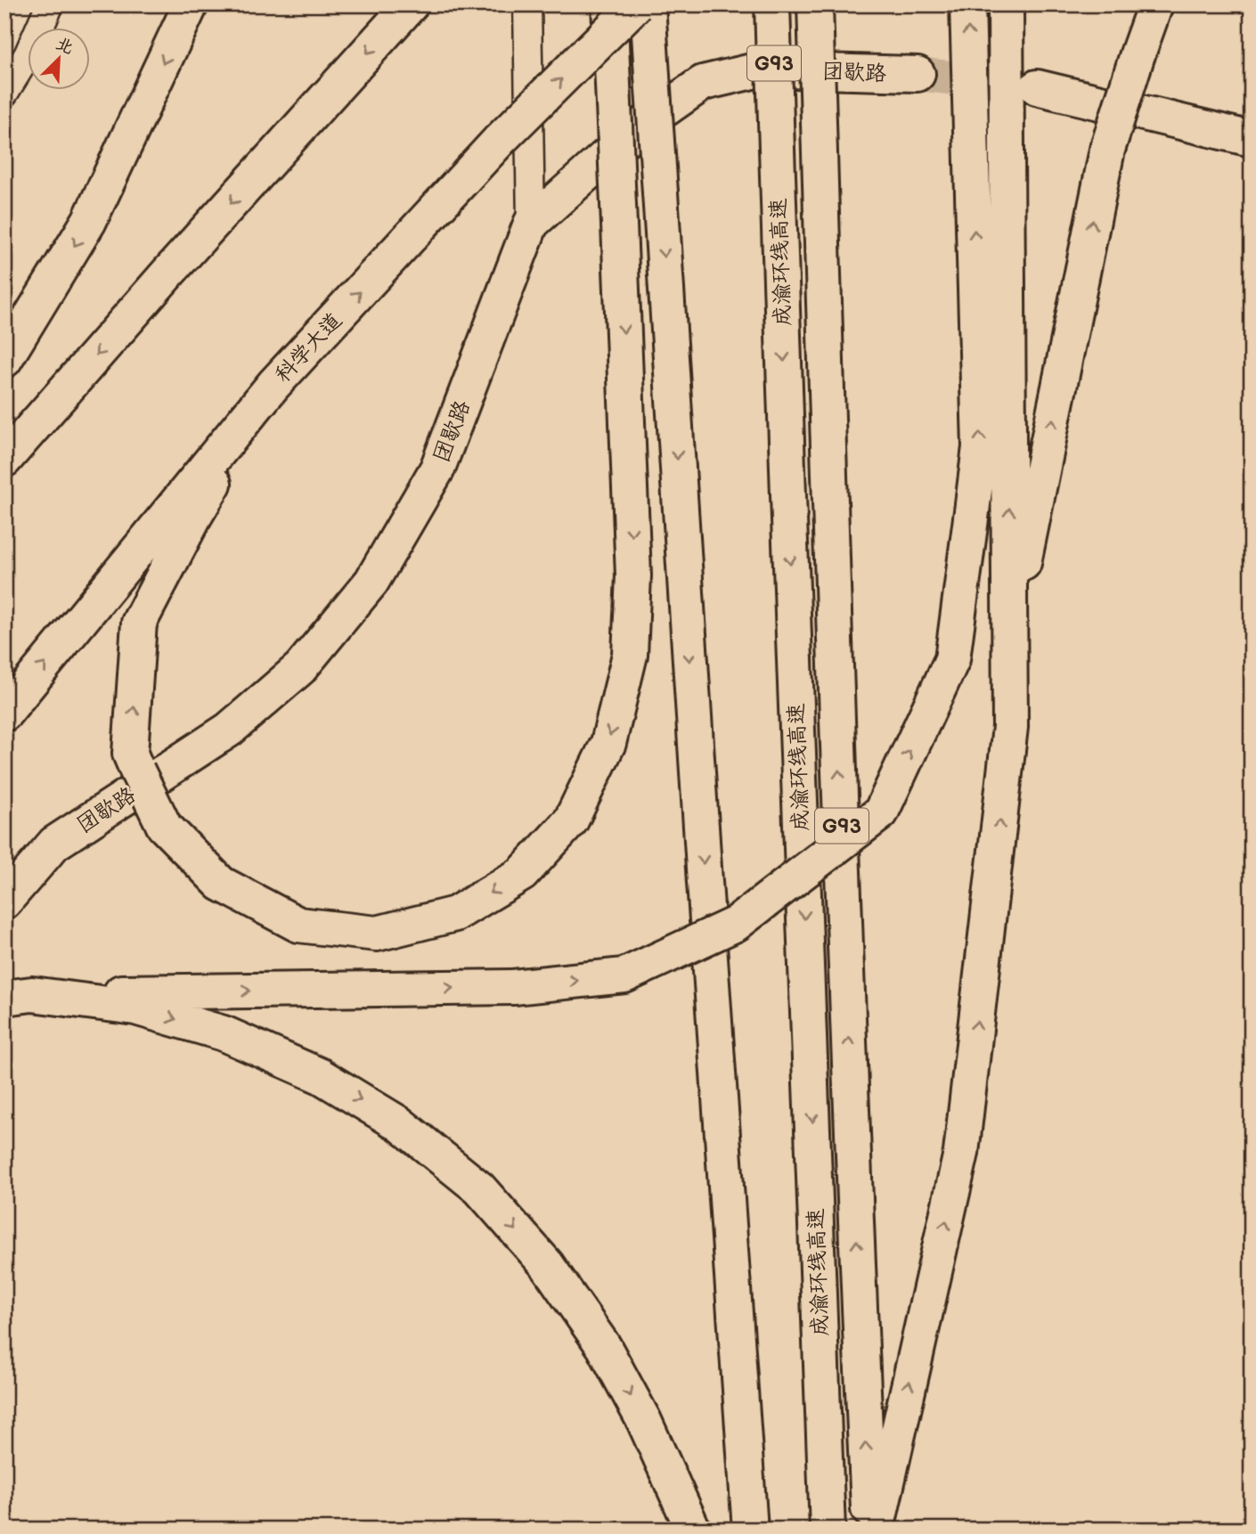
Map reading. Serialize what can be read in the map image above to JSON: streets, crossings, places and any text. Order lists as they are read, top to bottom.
{
  "streets": {
    "main road": [
      "G93",
      "团歇路",
      "成渝环线高速",
      "科学大道"
    ]
  },
  "north": "top right"
}
